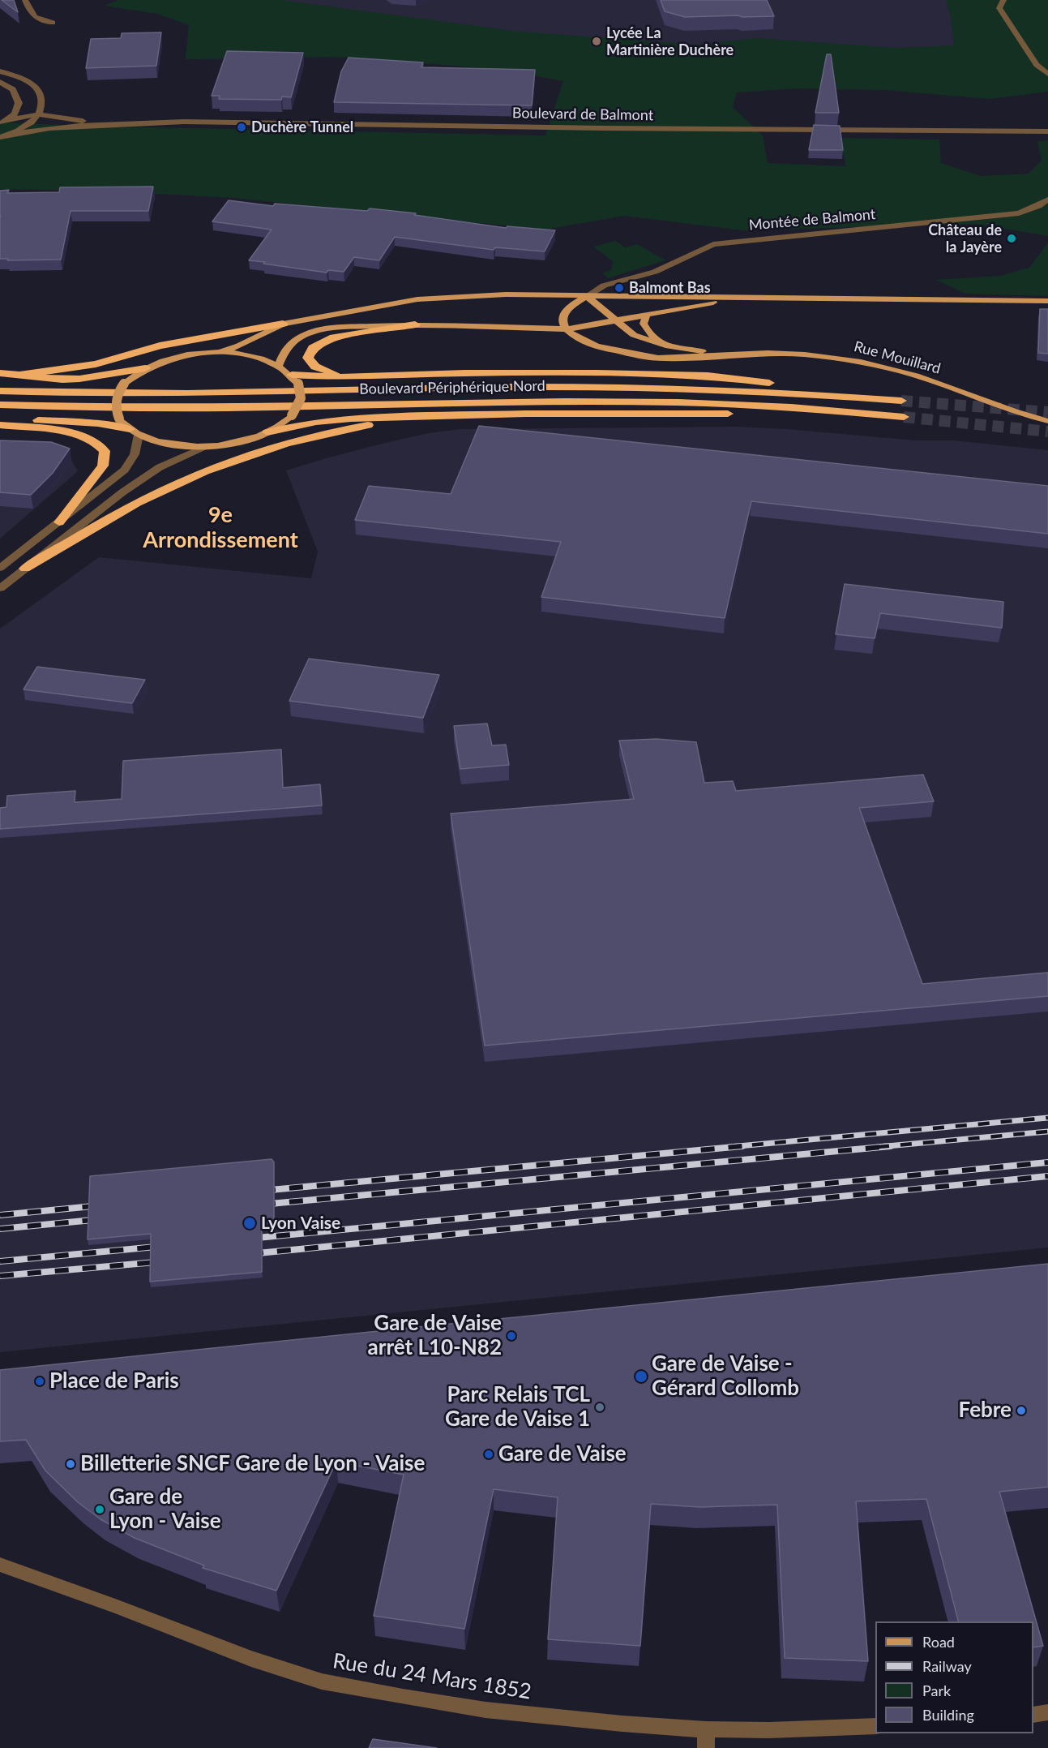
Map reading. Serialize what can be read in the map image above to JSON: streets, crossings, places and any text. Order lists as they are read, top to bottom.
{
  "streets": {
    "highway": ["Boulevard Périphérique Nord"],
    "main road": ["Rue Mouillard"],
    "street": ["Boulevard de Balmont", "Montée de Balmont", "Rue du 24 Mars 1852"]
  },
  "crossings": [
    ["Montée de Balmont", "Rue Mouillard"]
  ],
  "districts": ["9e Arrondissement"],
  "places": [
    "Lycée La Martinière Duchère",
    "Duchère Tunnel",
    "Château de la Jayère",
    "Balmont Bas",
    "Lyon Vaise",
    "Gare de Vaise arrêt L10-N82",
    "Gare de Vaise - Gérard Collomb",
    "Place de Paris",
    "Parc Relais TCL Gare de Vaise 1",
    "Febre",
    "Gare de Vaise",
    "Billetterie SNCF Gare de Lyon - Vaise",
    "Gare de Lyon - Vaise"
  ],
  "legend": [
    "Road",
    "Railway",
    "Park",
    "Building"
  ]
}
